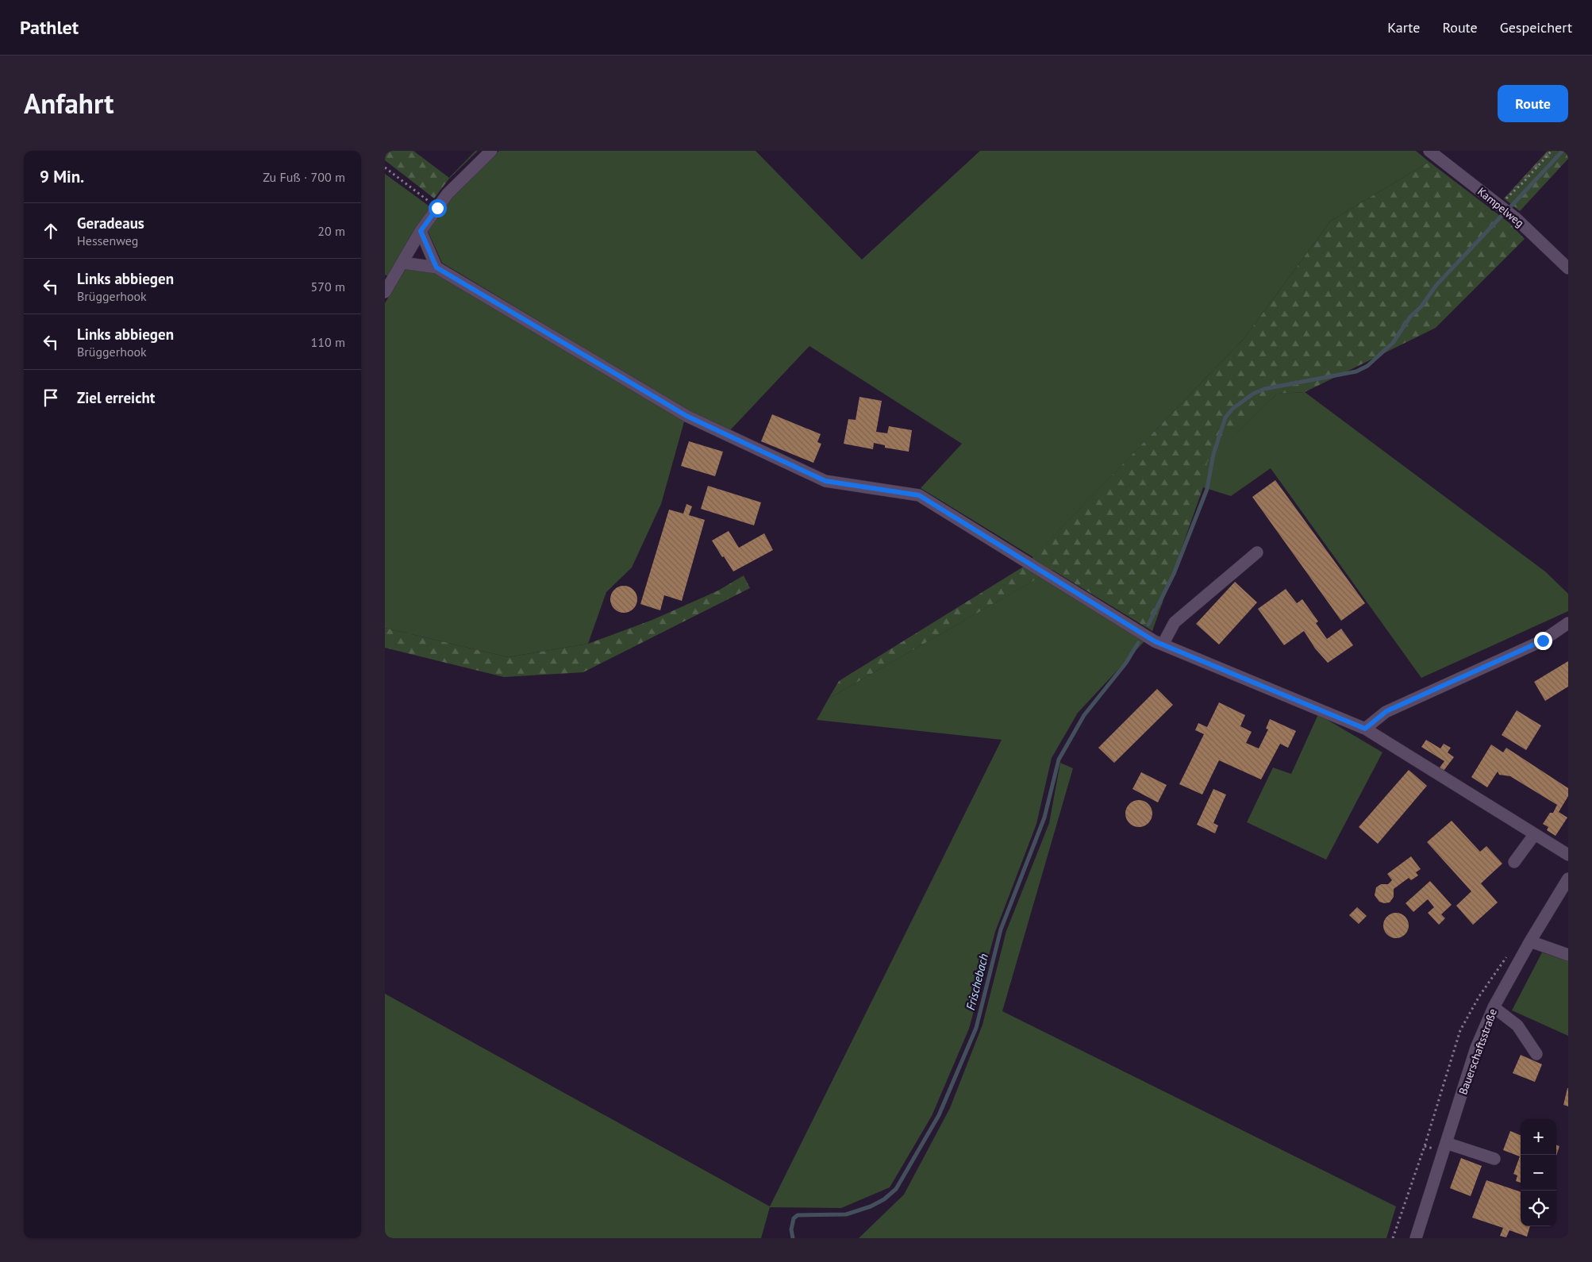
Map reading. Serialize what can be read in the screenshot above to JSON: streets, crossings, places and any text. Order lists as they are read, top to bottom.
{
  "streets": {
    "street": ["Kampelweg", "Bauerschaftsstraße"]
  },
  "water": ["Frischebach"],
  "page": {
    "header": "Pathlet",
    "nav": ["Karte", "Route", "Gespeichert"],
    "title": "Anfahrt",
    "buttons": "Route",
    "heading": ["9 Min.", "Zu Fuß · 700 m"],
    "list": [
      ["Geradeaus", "Hessenweg", "20 m"],
      ["Links abbiegen", "Brüggerhook", "570 m"],
      ["Links abbiegen", "Brüggerhook", "110 m"],
      "Ziel erreicht"
    ],
    "map_buttons": ["+", "−"]
  }
}
